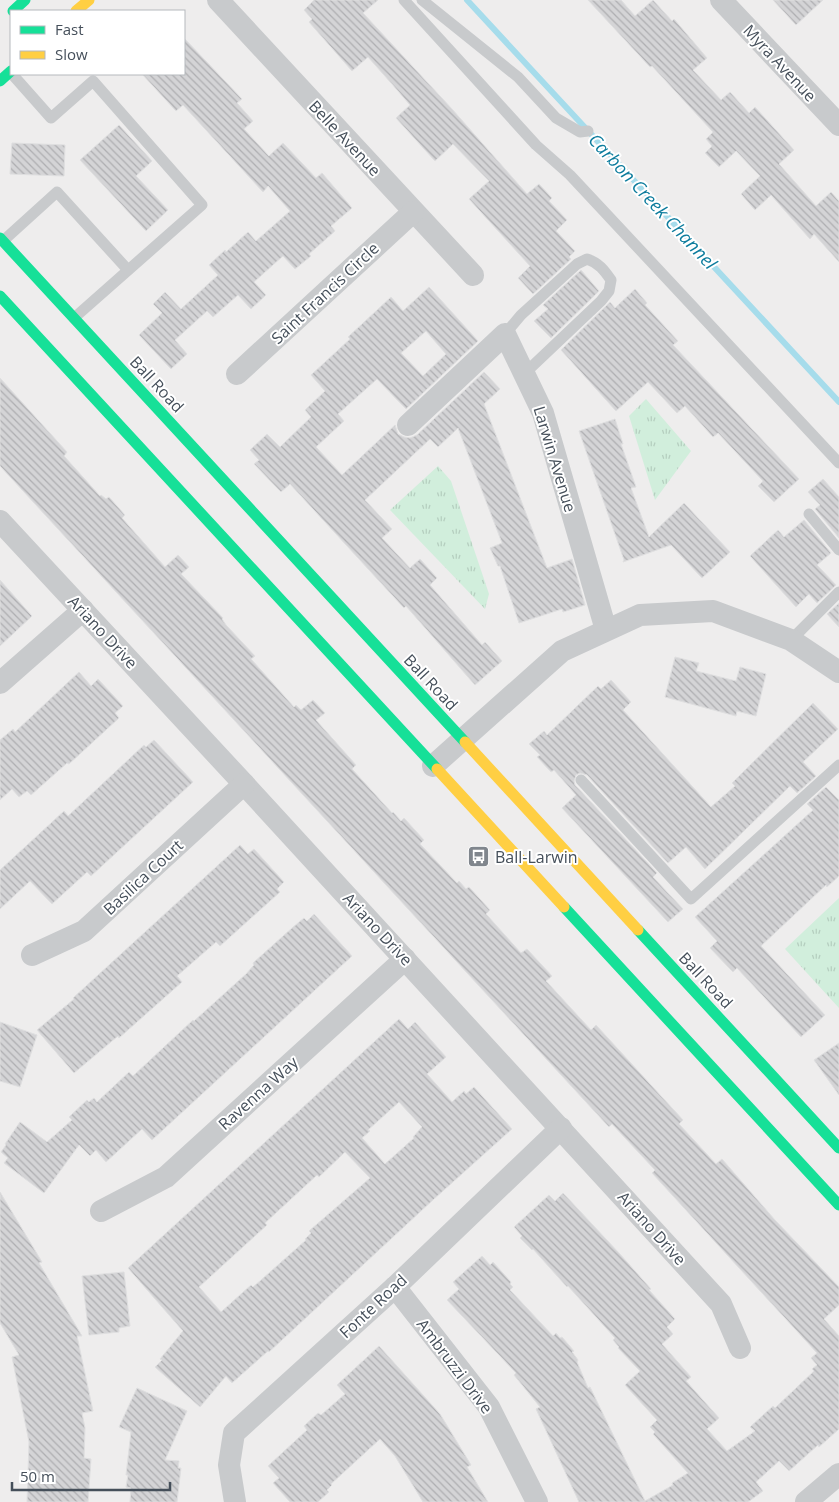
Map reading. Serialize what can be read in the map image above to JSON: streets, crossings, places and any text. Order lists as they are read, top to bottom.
{
  "streets": {
    "main road": ["Ball Road"],
    "street": [
      "Myra Avenue",
      "Belle Avenue",
      "Saint Francis Circle",
      "Larwin Avenue",
      "Ariano Drive",
      "Basilica Court",
      "Ravenna Way",
      "Fonte Road",
      "Ambruzzi Drive"
    ]
  },
  "crossings": [
    ["Belle Avenue", "Saint Francis Circle"],
    ["Ariano Drive", "Basilica Court"],
    ["Ariano Drive", "Ravenna Way"],
    ["Ariano Drive", "Fonte Road"],
    ["Fonte Road", "Ambruzzi Drive"]
  ],
  "water": ["Carbon Creek Channel"],
  "places": {
    "bus stop": ["Ball-Larwin"]
  },
  "legend": ["Fast", "Slow"],
  "scale_bar": "50 m"
}
